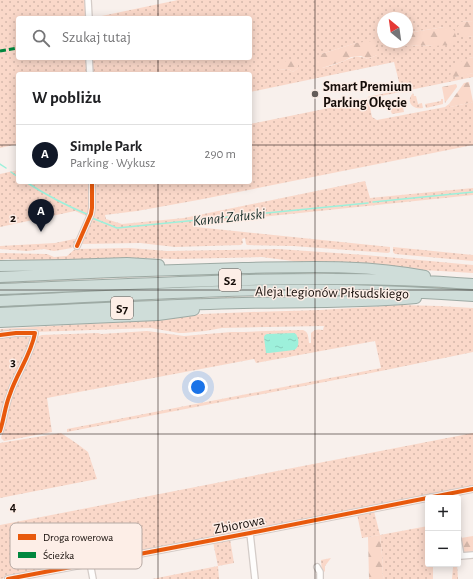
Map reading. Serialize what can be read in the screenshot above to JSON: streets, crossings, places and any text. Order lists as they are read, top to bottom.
{
  "streets": {
    "highway": ["S2", "Aleja Legionów Piłsudskiego", "S7"],
    "street": ["Zbiorowa"]
  },
  "crossings": [
    ["Aleja Legionów Piłsudskiego", "S7"]
  ],
  "water": ["Kanał Załuski"],
  "places": ["Smart Premium Parking Okęcie"],
  "legend": ["Droga rowerowa", "Ścieżka"],
  "north": "top left",
  "page": {
    "search": "Szukaj tutaj",
    "heading": "W pobliżu",
    "list": [
      {
        "mark": "A",
        "name": "Simple Park",
        "note": "Parking · Wykusz",
        "value": "290 m"
      }
    ],
    "pins": "A",
    "map_buttons": ["+", "−"]
  },
  "grid": {
    "rows": ["2", "3", "4"]
  }
}
